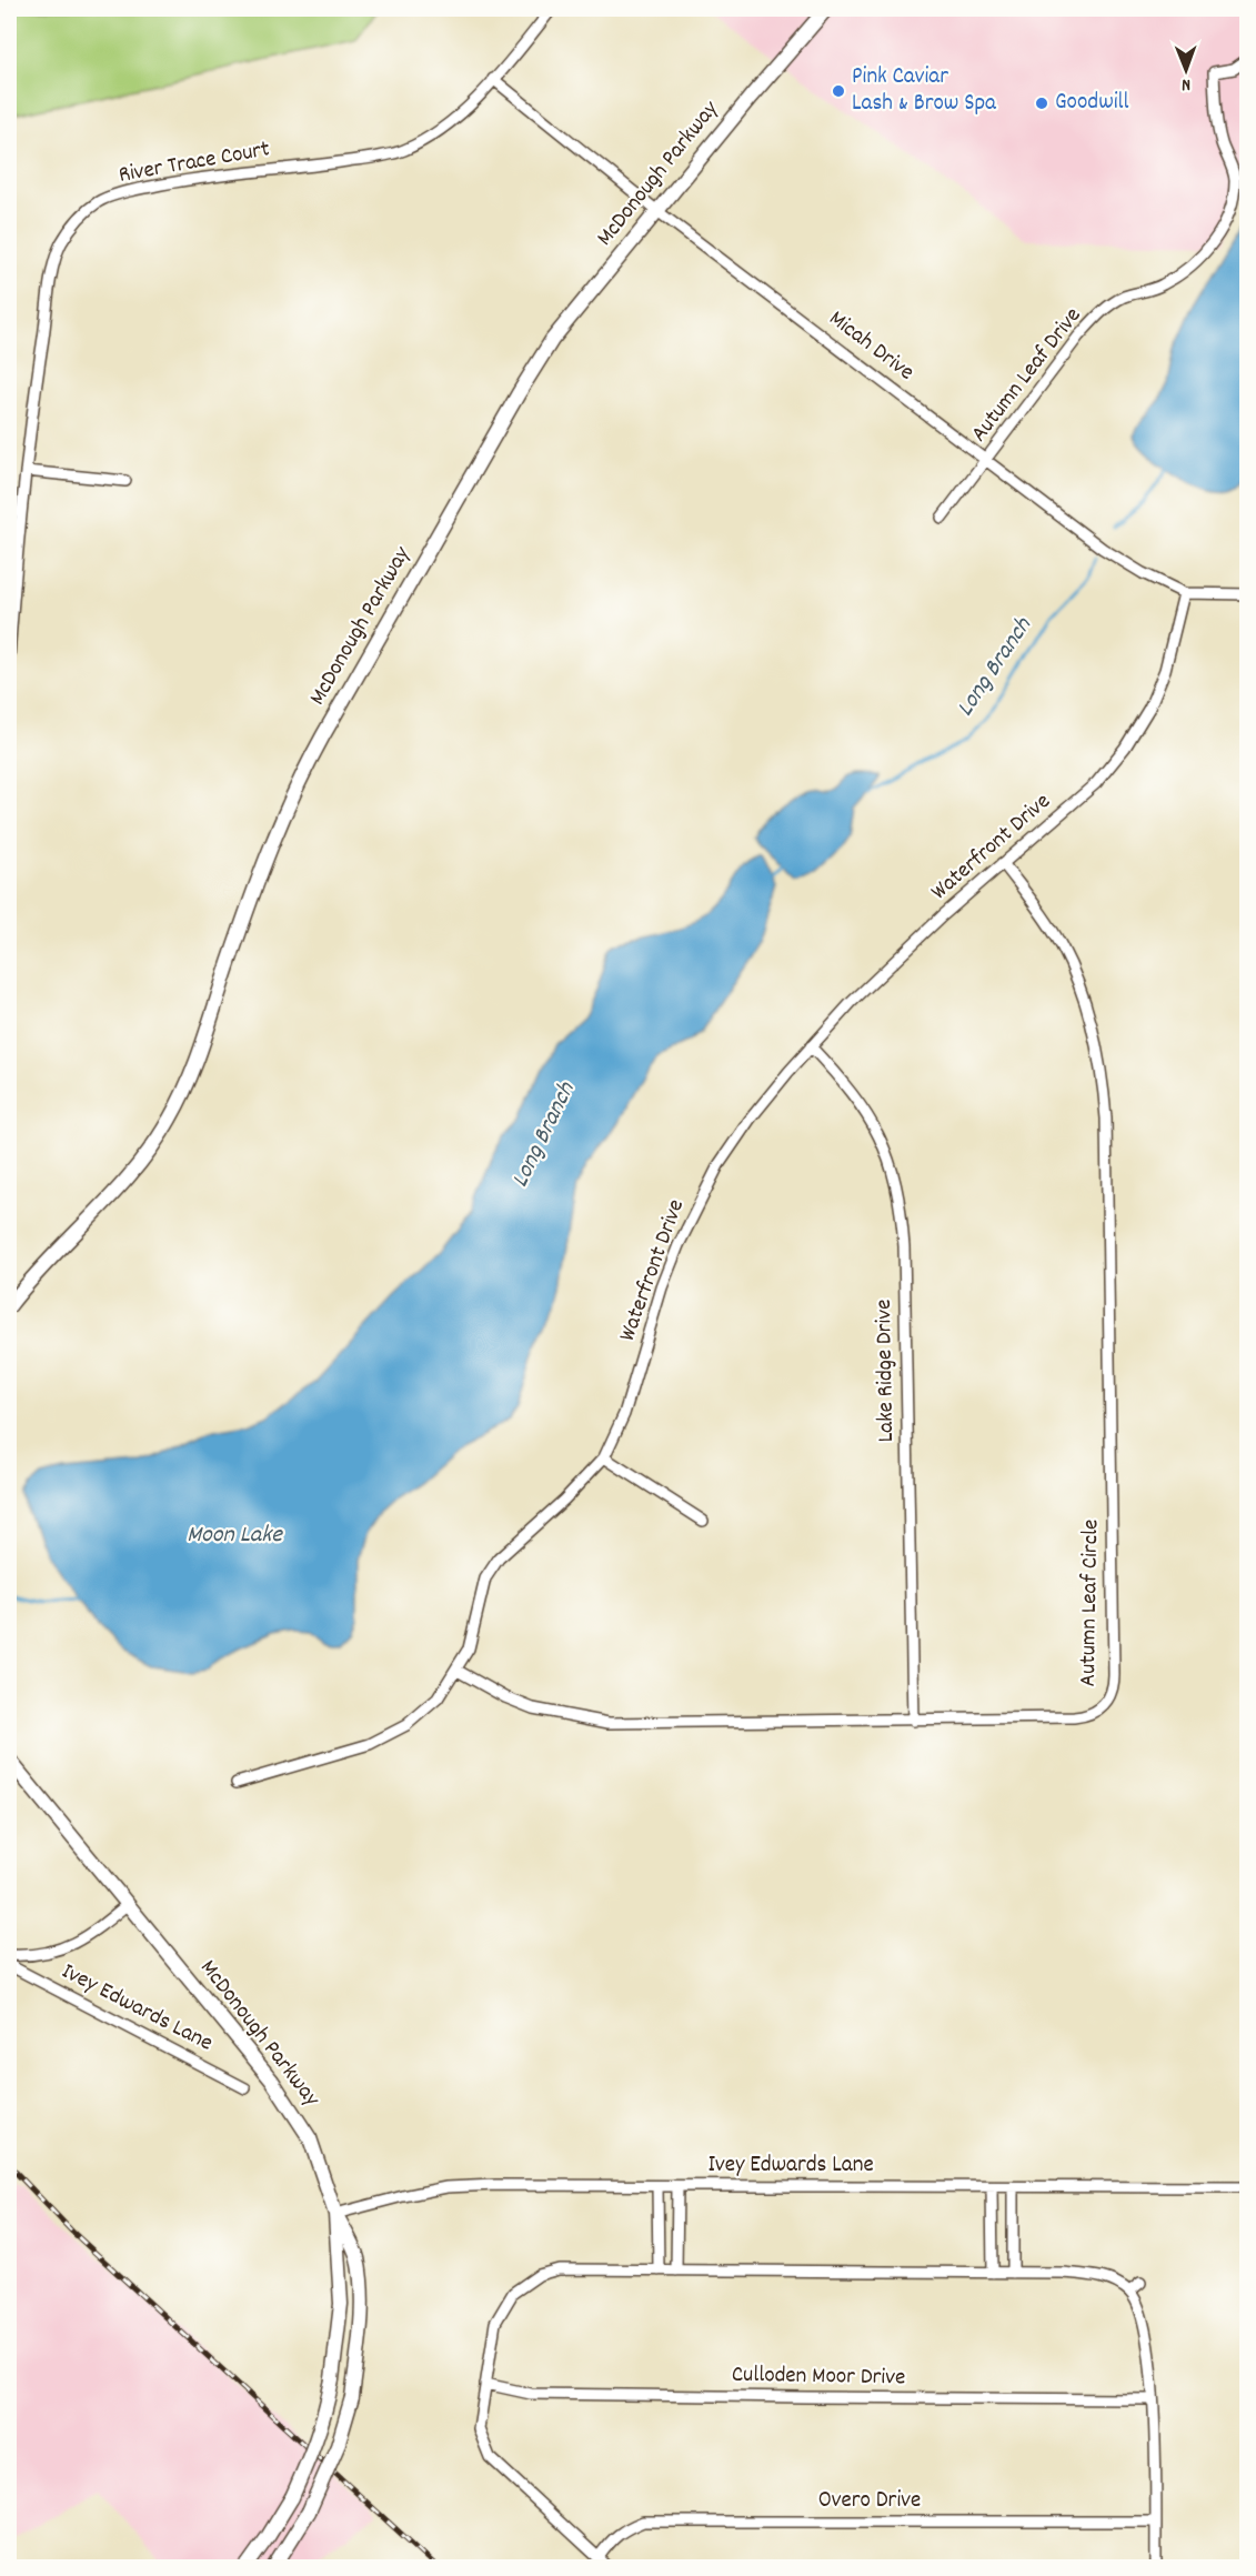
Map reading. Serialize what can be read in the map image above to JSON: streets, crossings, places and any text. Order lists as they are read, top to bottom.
{
  "streets": {
    "street": [
      "River Trace Court",
      "McDonough Parkway",
      "Micah Drive",
      "Autumn Leaf Drive",
      "Waterfront Drive",
      "Lake Ridge Drive",
      "Autumn Leaf Circle",
      "Ivey Edwards Lane",
      "Culloden Moor Drive",
      "Overo Drive"
    ]
  },
  "crossings": [
    ["River Trace Court", "Micah Drive"],
    ["McDonough Parkway", "Micah Drive"],
    ["McDonough Parkway", "Ivey Edwards Lane"],
    ["Micah Drive", "Autumn Leaf Drive"],
    ["Micah Drive", "Waterfront Drive"],
    ["Waterfront Drive", "Lake Ridge Drive"],
    ["Waterfront Drive", "Autumn Leaf Circle"],
    ["Lake Ridge Drive", "Autumn Leaf Circle"]
  ],
  "water": ["Long Branch", "Moon Lake"],
  "places": ["Pink Caviar Lash & Brow Spa", "Goodwill"],
  "north": "bottom"
}
